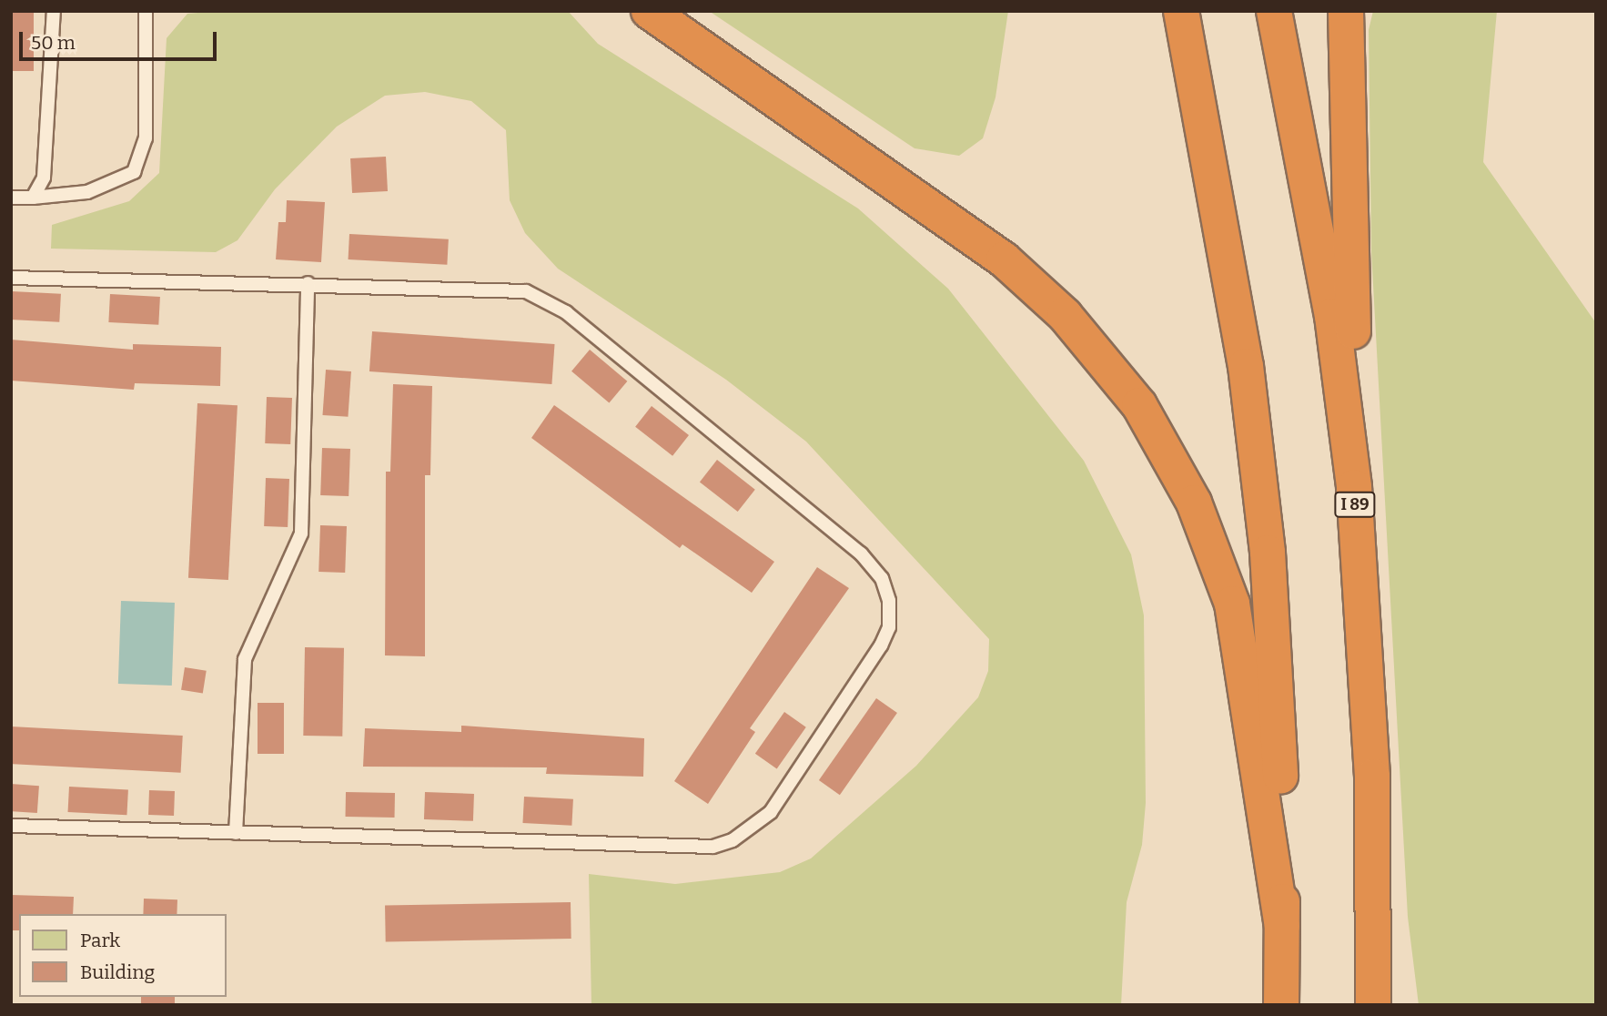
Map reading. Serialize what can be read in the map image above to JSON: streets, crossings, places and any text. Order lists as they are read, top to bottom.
{
  "streets": {
    "highway": ["I 89"]
  },
  "legend": ["Park", "Building"],
  "scale_bar": "50 m"
}
